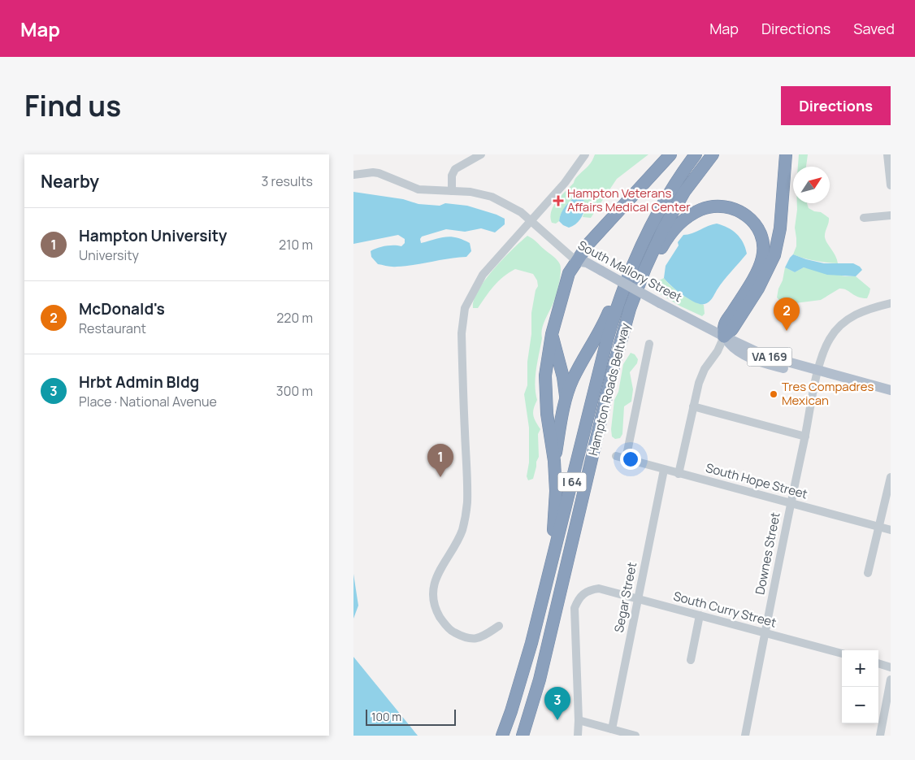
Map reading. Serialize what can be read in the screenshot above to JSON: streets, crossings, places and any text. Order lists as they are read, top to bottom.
{
  "streets": {
    "highway": ["Hampton Roads Beltway", "I 64"],
    "main road": ["South Mallory Street", "VA 169"],
    "street": [
      "South Hope Street",
      "Downes Street",
      "Segar Street",
      "South Curry Street"
    ]
  },
  "crossings": [
    ["South Mallory Street", "Downes Street"],
    ["South Hope Street", "Downes Street"],
    ["South Hope Street", "Segar Street"],
    ["Downes Street", "South Curry Street"],
    ["Segar Street", "South Curry Street"]
  ],
  "places": {
    "health": ["Hampton Veterans Affairs Medical Center"],
    "other": ["Tres Compadres Mexican"]
  },
  "scale_bar": "100 m",
  "north": "top right",
  "page": {
    "header": "Map",
    "nav": ["Map", "Directions", "Saved"],
    "title": "Find us",
    "buttons": "Directions",
    "heading": ["Nearby", "3 results"],
    "list": [
      {
        "mark": "1",
        "name": "Hampton University",
        "note": "University",
        "value": "210 m"
      },
      {
        "mark": "2",
        "name": "McDonald's",
        "note": "Restaurant",
        "value": "220 m"
      },
      {
        "mark": "3",
        "name": "Hrbt Admin Bldg",
        "note": "Place · National Avenue",
        "value": "300 m"
      }
    ],
    "pins": ["2", "1", "3"],
    "map_buttons": ["+", "−"],
    "scale": "100 m"
  }
}
